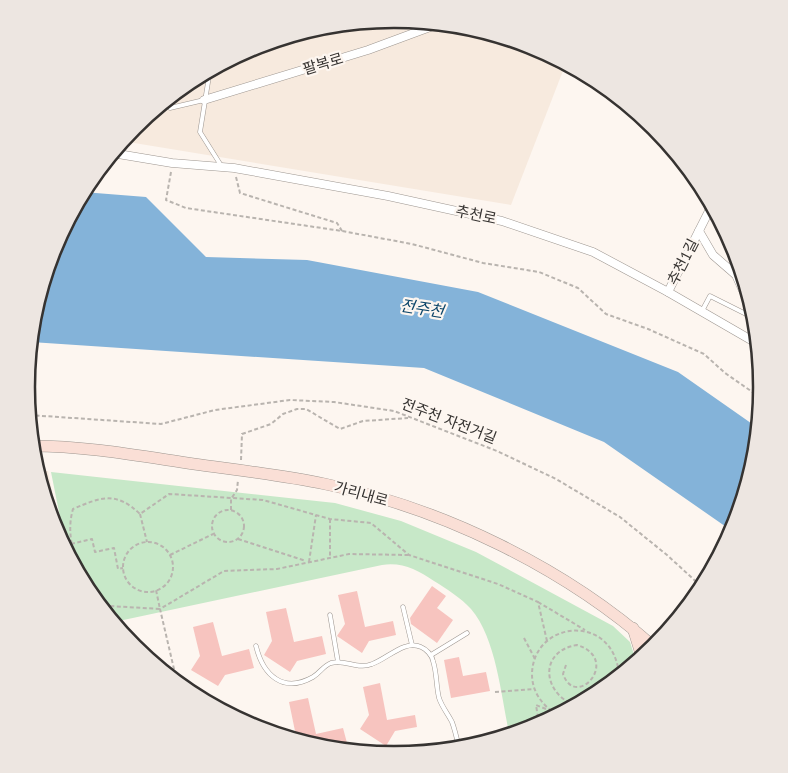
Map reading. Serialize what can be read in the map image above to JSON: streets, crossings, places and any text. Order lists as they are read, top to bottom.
{
  "streets": {
    "street": [
      "팔복로",
      "추천로",
      "추천1길",
      "가리내로"
    ],
    "path": ["전주천 자전거길"]
  },
  "crossings": [
    ["팔복로", "추천로"],
    ["추천로", "추천1길"]
  ],
  "water": ["전주천"]
}
